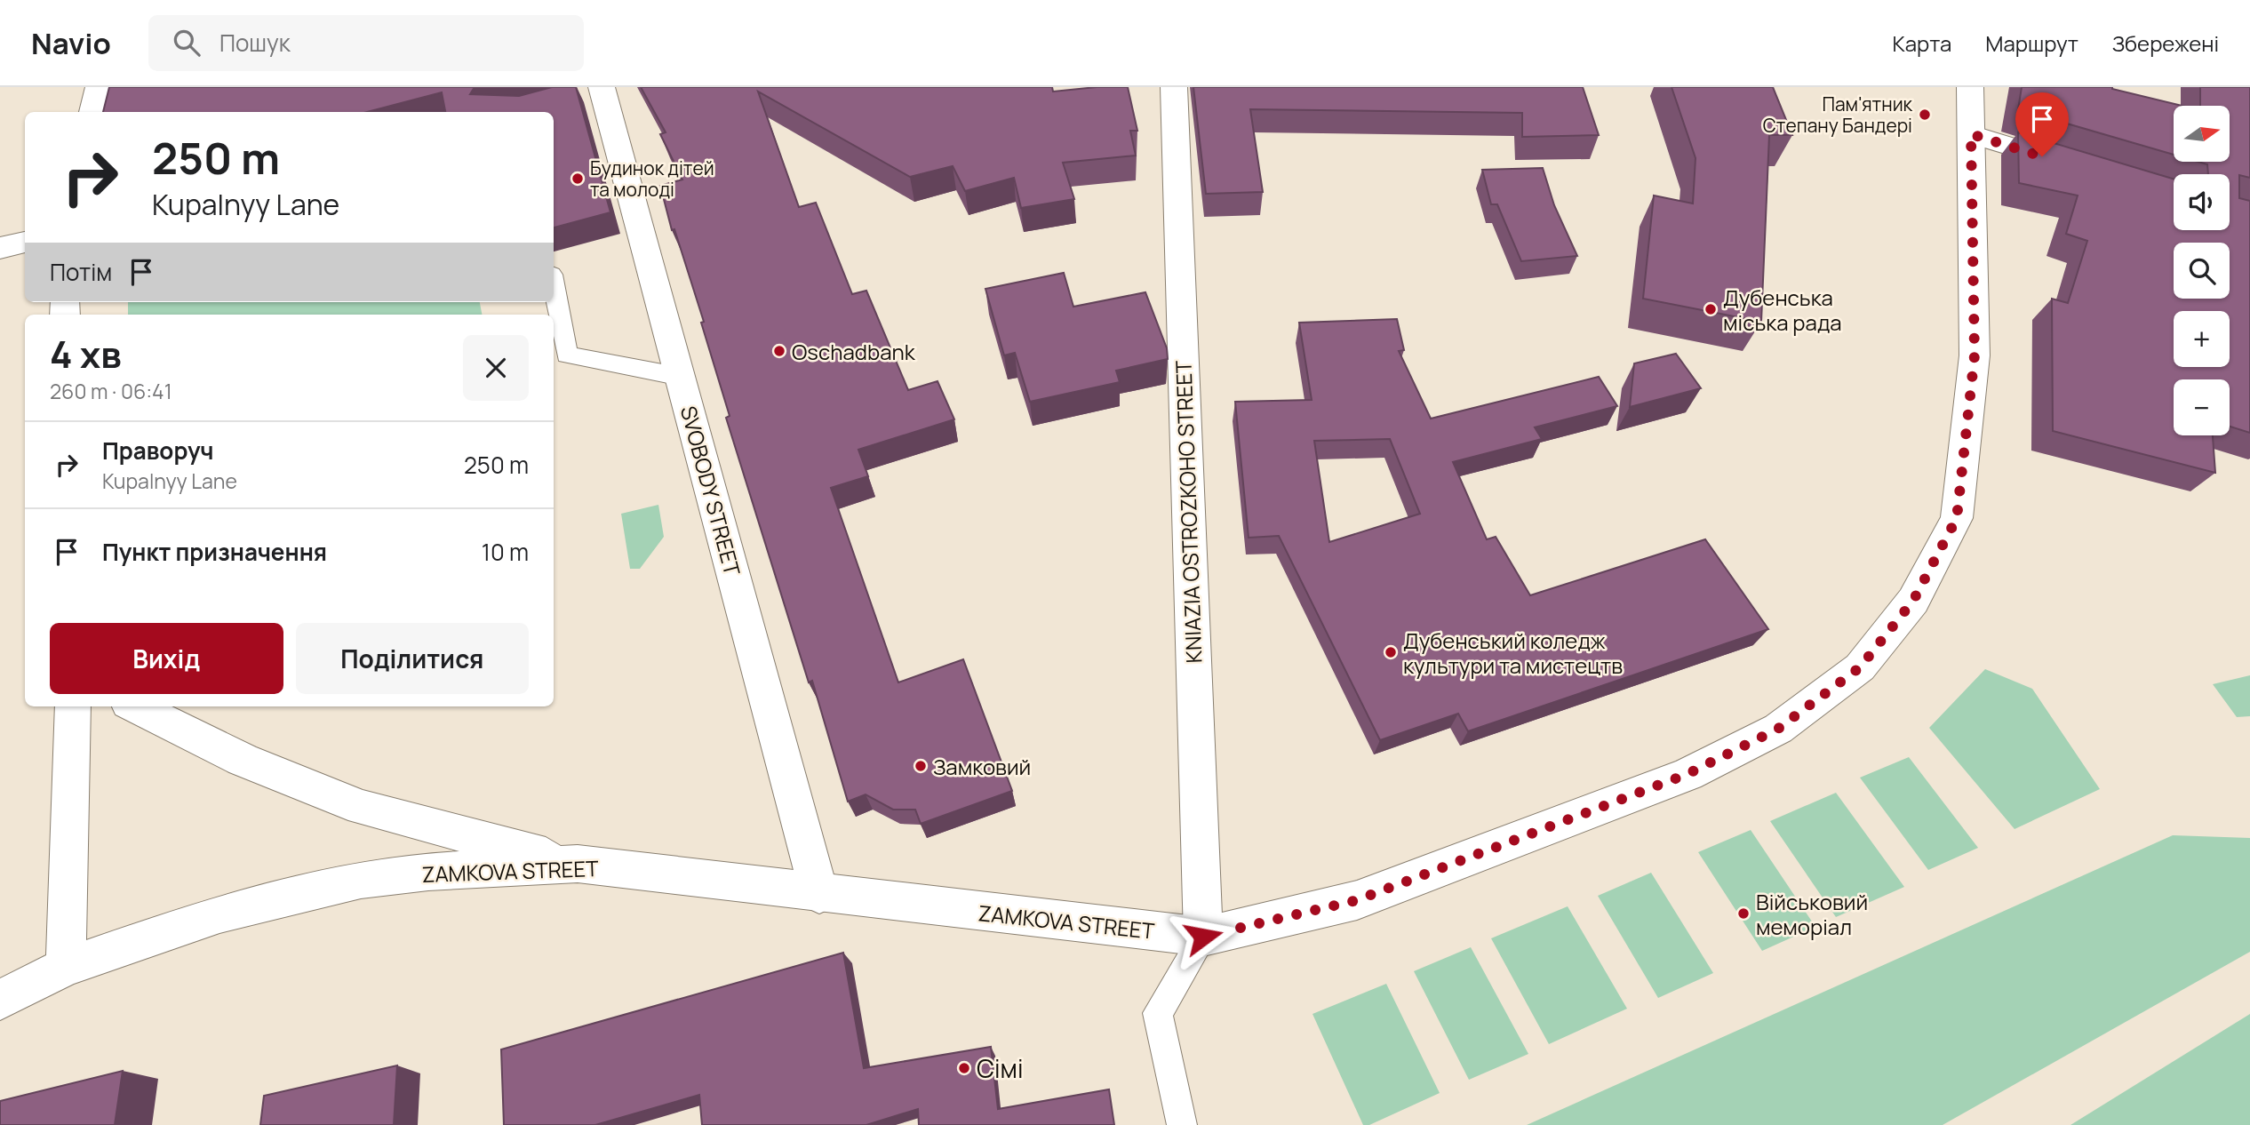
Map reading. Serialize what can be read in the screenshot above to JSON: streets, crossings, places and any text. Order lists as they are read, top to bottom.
{
  "streets": {
    "main road": ["SVOBODY STREET", "KNIAZIA OSTROZKOHO STREET", "ZAMKOVA STREET"]
  },
  "crossings": [
    ["SVOBODY STREET", "ZAMKOVA STREET"],
    ["KNIAZIA OSTROZKOHO STREET", "ZAMKOVA STREET"]
  ],
  "places": [
    "Пам'ятник Степану Бандері",
    "Будинок дітей та молоді",
    "Дубенська міська рада",
    "Oschadbank",
    "Дубенський коледж культури та мистецтв",
    "Замковий",
    "Військовий меморіал",
    "Сімі"
  ],
  "north": "right",
  "page": {
    "header": "Navio",
    "search": "Пошук",
    "nav": ["Карта", "Маршрут", "Збережені"],
    "map_buttons": ["+", "−"],
    "turn": ["250 m", "Kupalnyy Lane"],
    "then": "Потім",
    "heading": ["4 хв", "260 m · 06:41"],
    "list": [
      {
        "name": "Праворуч",
        "note": "Kupalnyy Lane",
        "value": "250 m"
      },
      {
        "name": "Пункт призначення",
        "value": "10 m"
      }
    ],
    "buttons": ["Вихід", "Поділитися"]
  }
}
